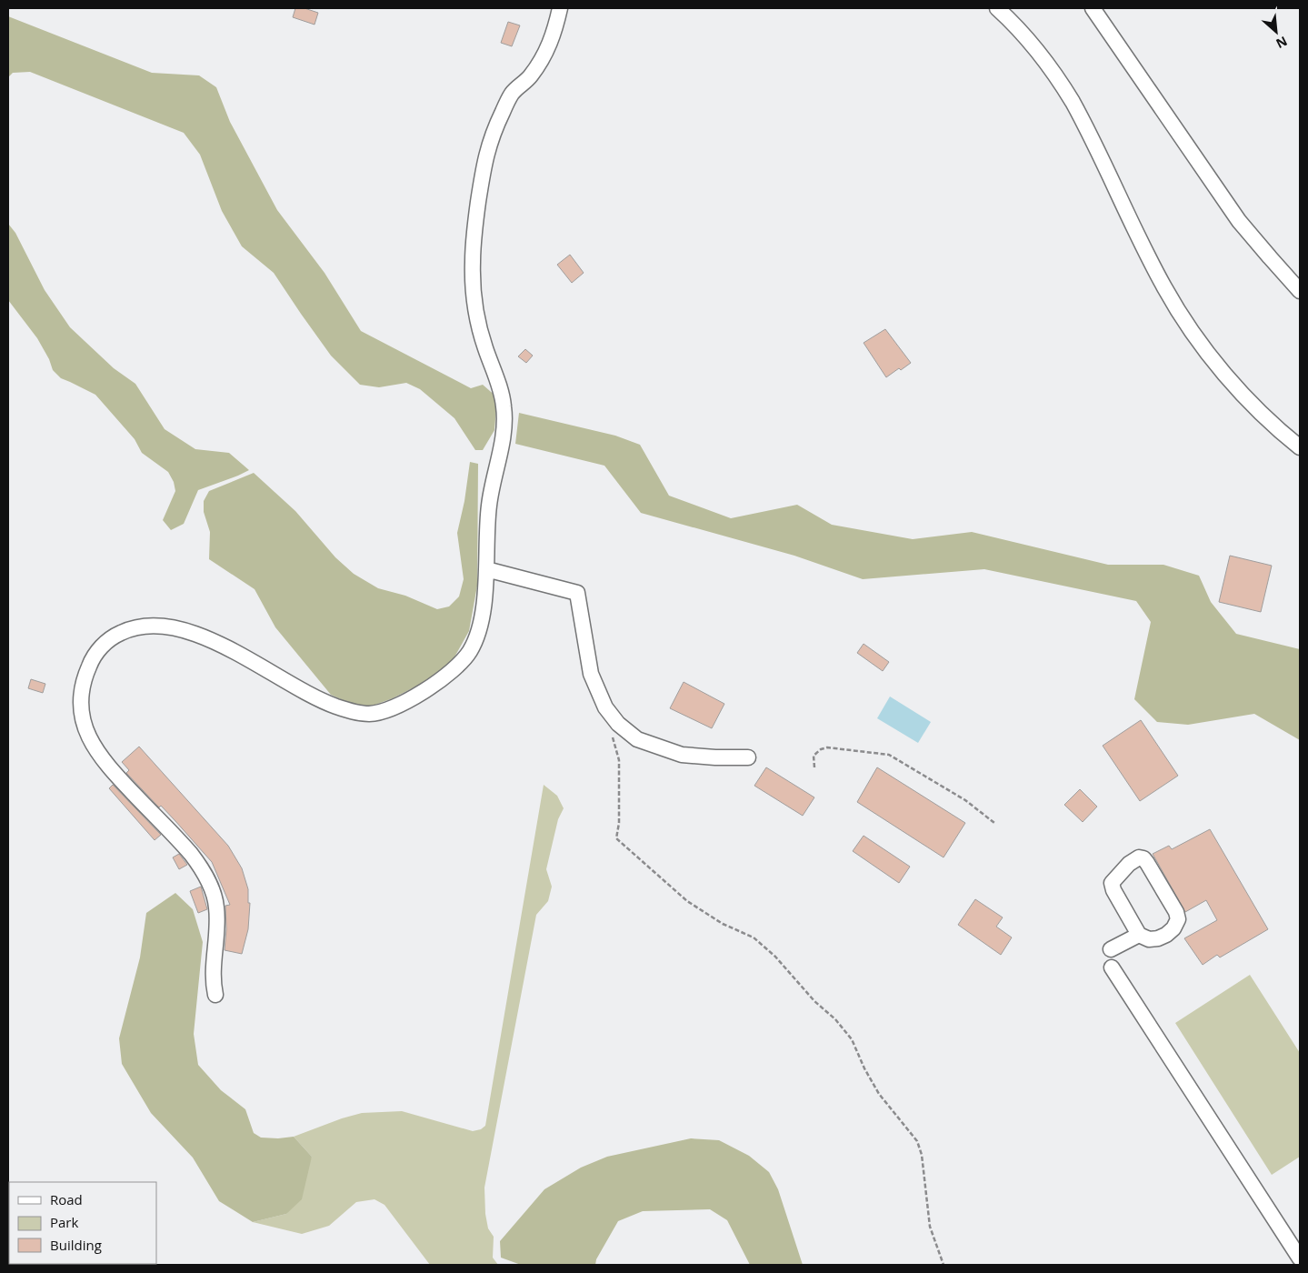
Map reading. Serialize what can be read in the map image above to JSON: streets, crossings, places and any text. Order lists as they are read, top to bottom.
{
  "legend": ["Road", "Park", "Building"],
  "north": "bottom right"
}
